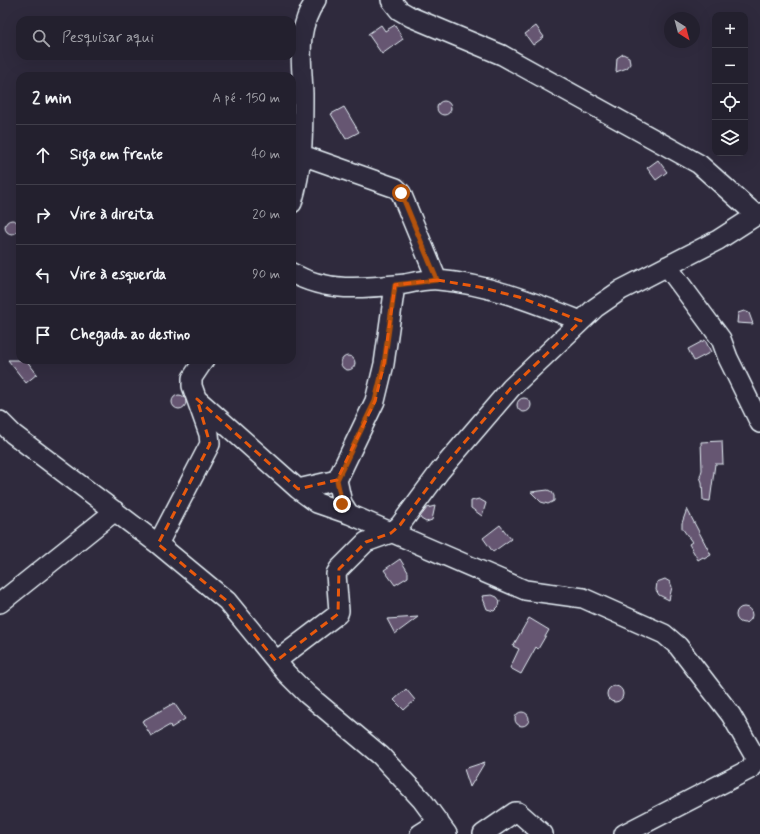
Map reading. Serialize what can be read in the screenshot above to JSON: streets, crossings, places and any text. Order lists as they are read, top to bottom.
{
  "north": "bottom right",
  "page": {
    "map_buttons": ["+", "−"],
    "search": "Pesquisar aqui",
    "heading": ["2 min", "A pé · 150 m"],
    "list": [
      ["Siga em frente", "40 m"],
      ["Vire à direita", "20 m"],
      ["Vire à esquerda", "90 m"],
      "Chegada ao destino"
    ]
  }
}
